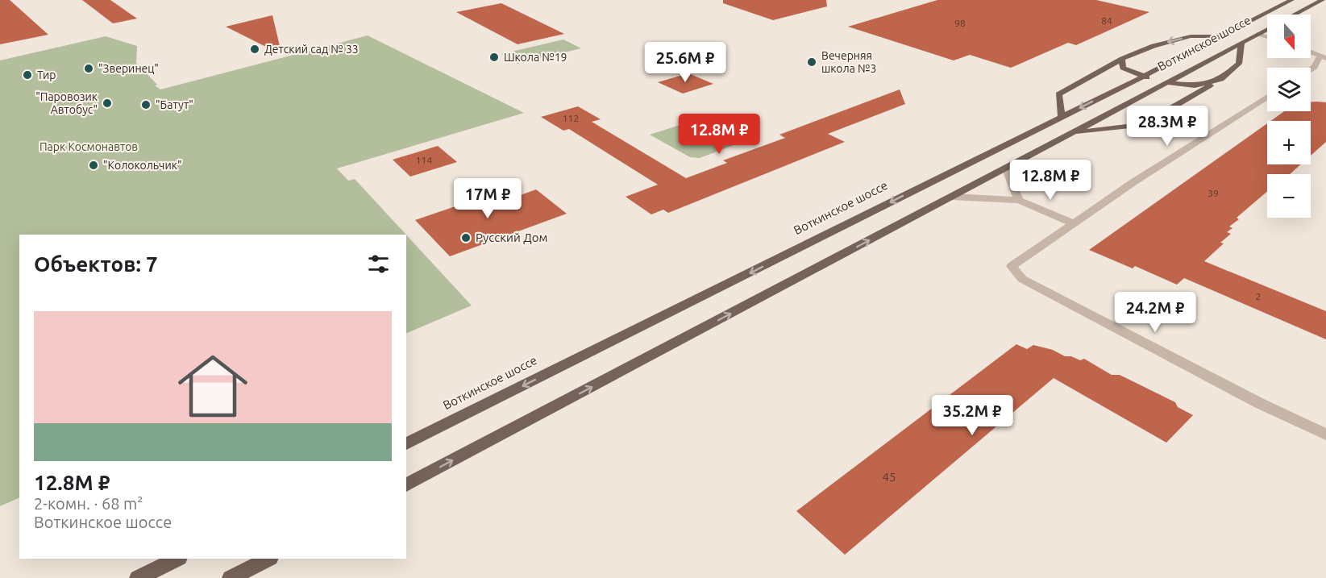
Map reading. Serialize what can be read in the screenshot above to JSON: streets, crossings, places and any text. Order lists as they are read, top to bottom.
{
  "streets": {
    "main road": ["Воткинское шоссе"]
  },
  "parks": ["Парк Космонавтов"],
  "places": [
    "Детский сад № 33",
    "Школа №19",
    "Вечерняя школа №3",
    "\"Зверинец\"",
    "Тир",
    "\"Паровозик Автобус\"",
    "\"Батут\"",
    "\"Колокольчик\"",
    "Русский Дом"
  ],
  "house_numbers": [
    "84",
    "98",
    "112",
    "114",
    "39",
    "2",
    "45"
  ],
  "north": "bottom",
  "page": {
    "map_buttons": ["+", "−"],
    "price": [
      "25.6M ₽",
      "28.3M ₽",
      "12.8M ₽",
      "12.8M ₽",
      "17M ₽",
      "24.2M ₽",
      "35.2M ₽"
    ],
    "heading": "Объектов: 7",
    "list": [
      {
        "name": "12.8M ₽",
        "note": "2-комн. · 68 m² · Воткинское шоссе"
      }
    ]
  }
}
